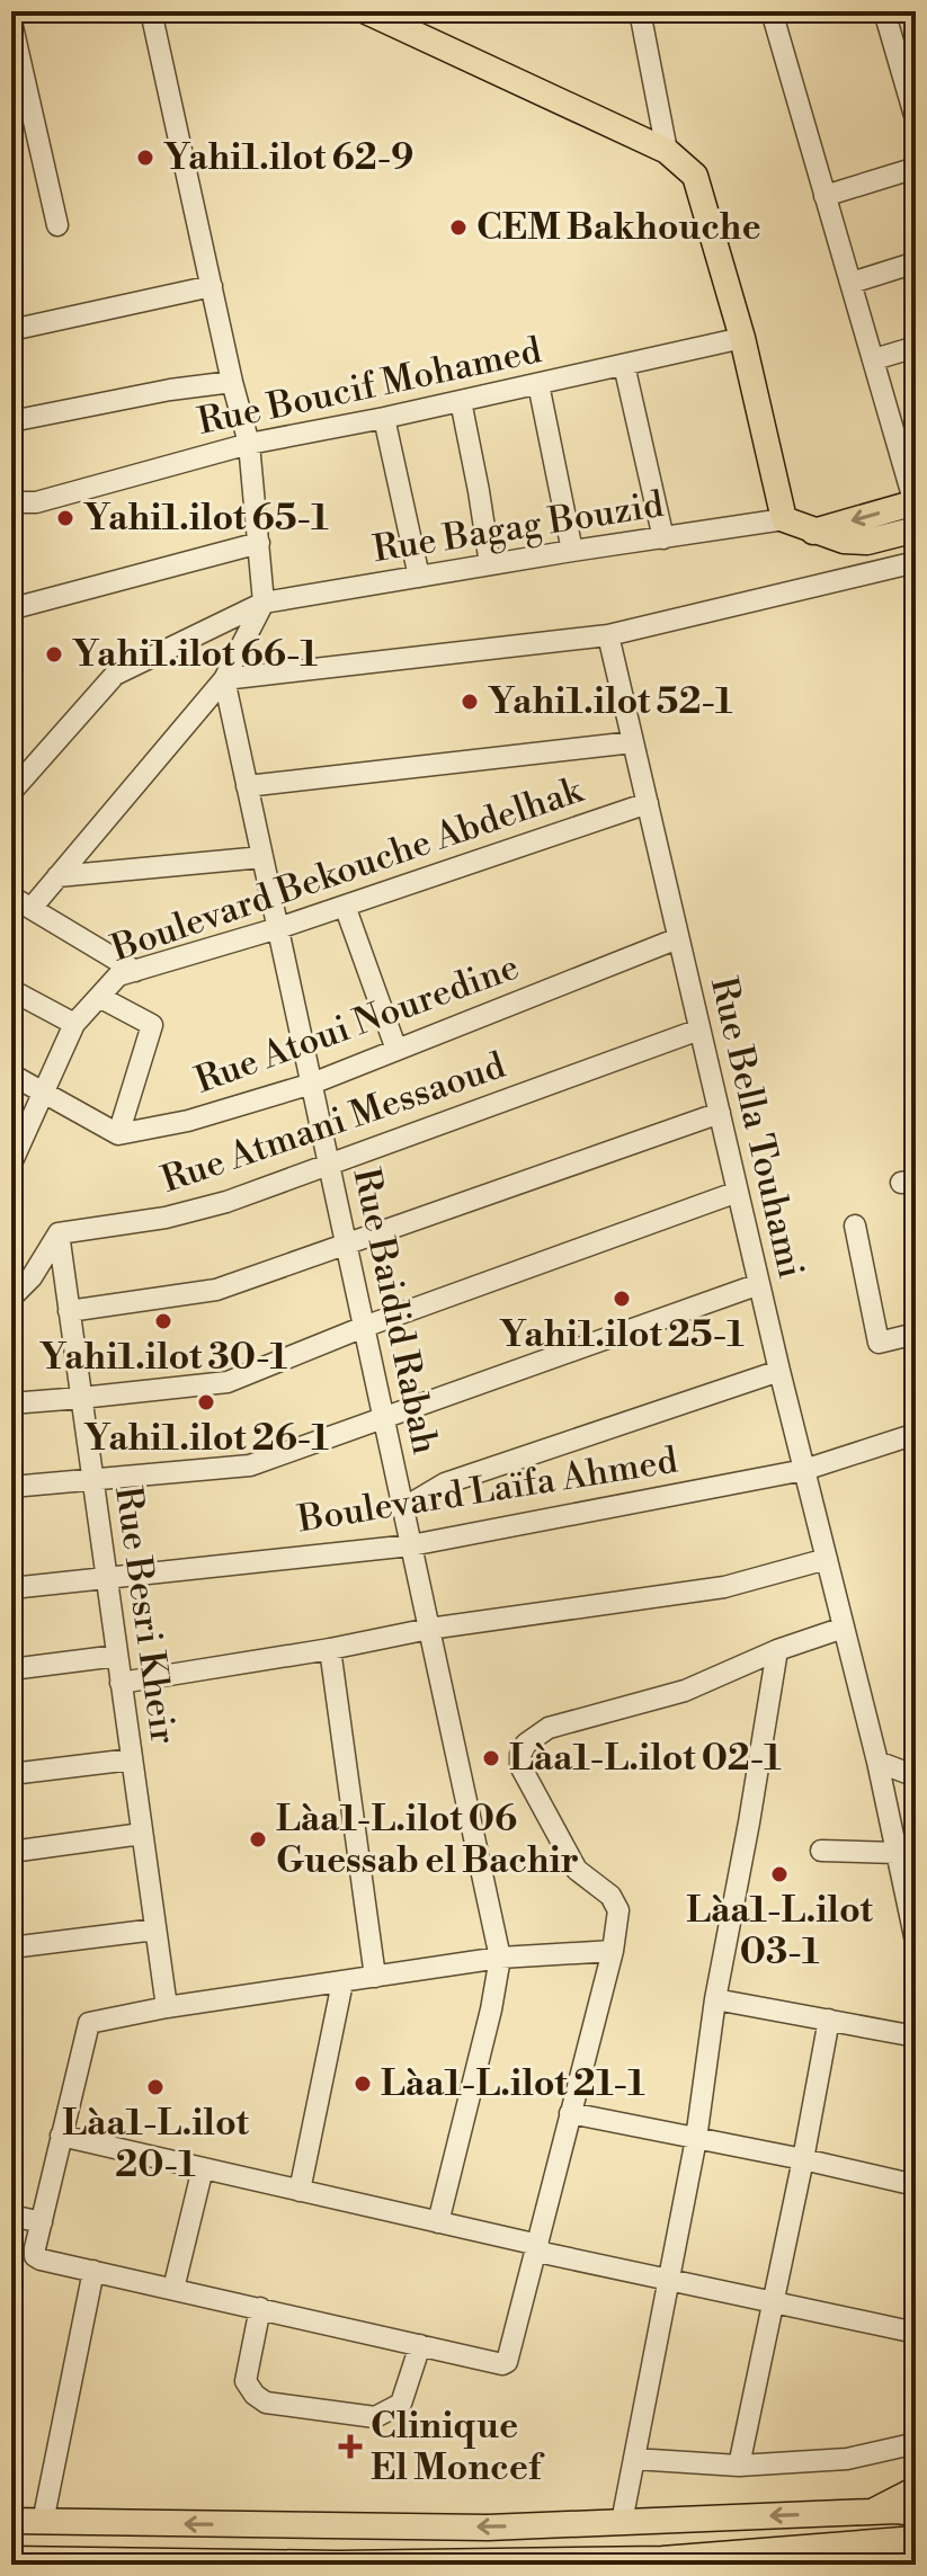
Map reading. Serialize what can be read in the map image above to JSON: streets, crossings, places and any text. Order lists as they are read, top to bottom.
{
  "streets": {
    "street": [
      "Rue Boucif Mohamed",
      "Rue Bagag Bouzid",
      "Boulevard Bekouche Abdelhak",
      "Rue Atoui Nouredine",
      "Rue Atmani Messaoud",
      "Rue Bella Touhami",
      "Rue Baidid Rabah",
      "Boulevard Laïfa Ahmed",
      "Rue Besri Kheir"
    ]
  },
  "crossings": [
    ["Boulevard Bekouche Abdelhak", "Rue Bella Touhami"],
    ["Boulevard Bekouche Abdelhak", "Rue Baidid Rabah"],
    ["Rue Atoui Nouredine", "Rue Bella Touhami"],
    ["Rue Atoui Nouredine", "Rue Baidid Rabah"],
    ["Rue Atmani Messaoud", "Rue Bella Touhami"],
    ["Rue Atmani Messaoud", "Rue Baidid Rabah"],
    ["Rue Atmani Messaoud", "Rue Besri Kheir"],
    ["Rue Bella Touhami", "Boulevard Laïfa Ahmed"],
    ["Rue Baidid Rabah", "Boulevard Laïfa Ahmed"],
    ["Boulevard Laïfa Ahmed", "Rue Besri Kheir"]
  ],
  "places": {
    "other": [
      "Yahi1.ilot 62-9",
      "CEM Bakhouche",
      "Yahi1.ilot 65-1",
      "Yahi1.ilot 66-1",
      "Yahi1.ilot 52-1",
      "Yahi1.ilot 25-1",
      "Yahi1.ilot 30-1",
      "Yahi1.ilot 26-1",
      "Làa1-L.ilot 02-1",
      "Làa1-L.ilot 06 Guessab el Bachir",
      "Làa1-L.ilot 03-1",
      "Làa1-L.ilot 21-1",
      "Làa1-L.ilot 20-1"
    ],
    "health": ["Clinique El Moncef"]
  }
}
